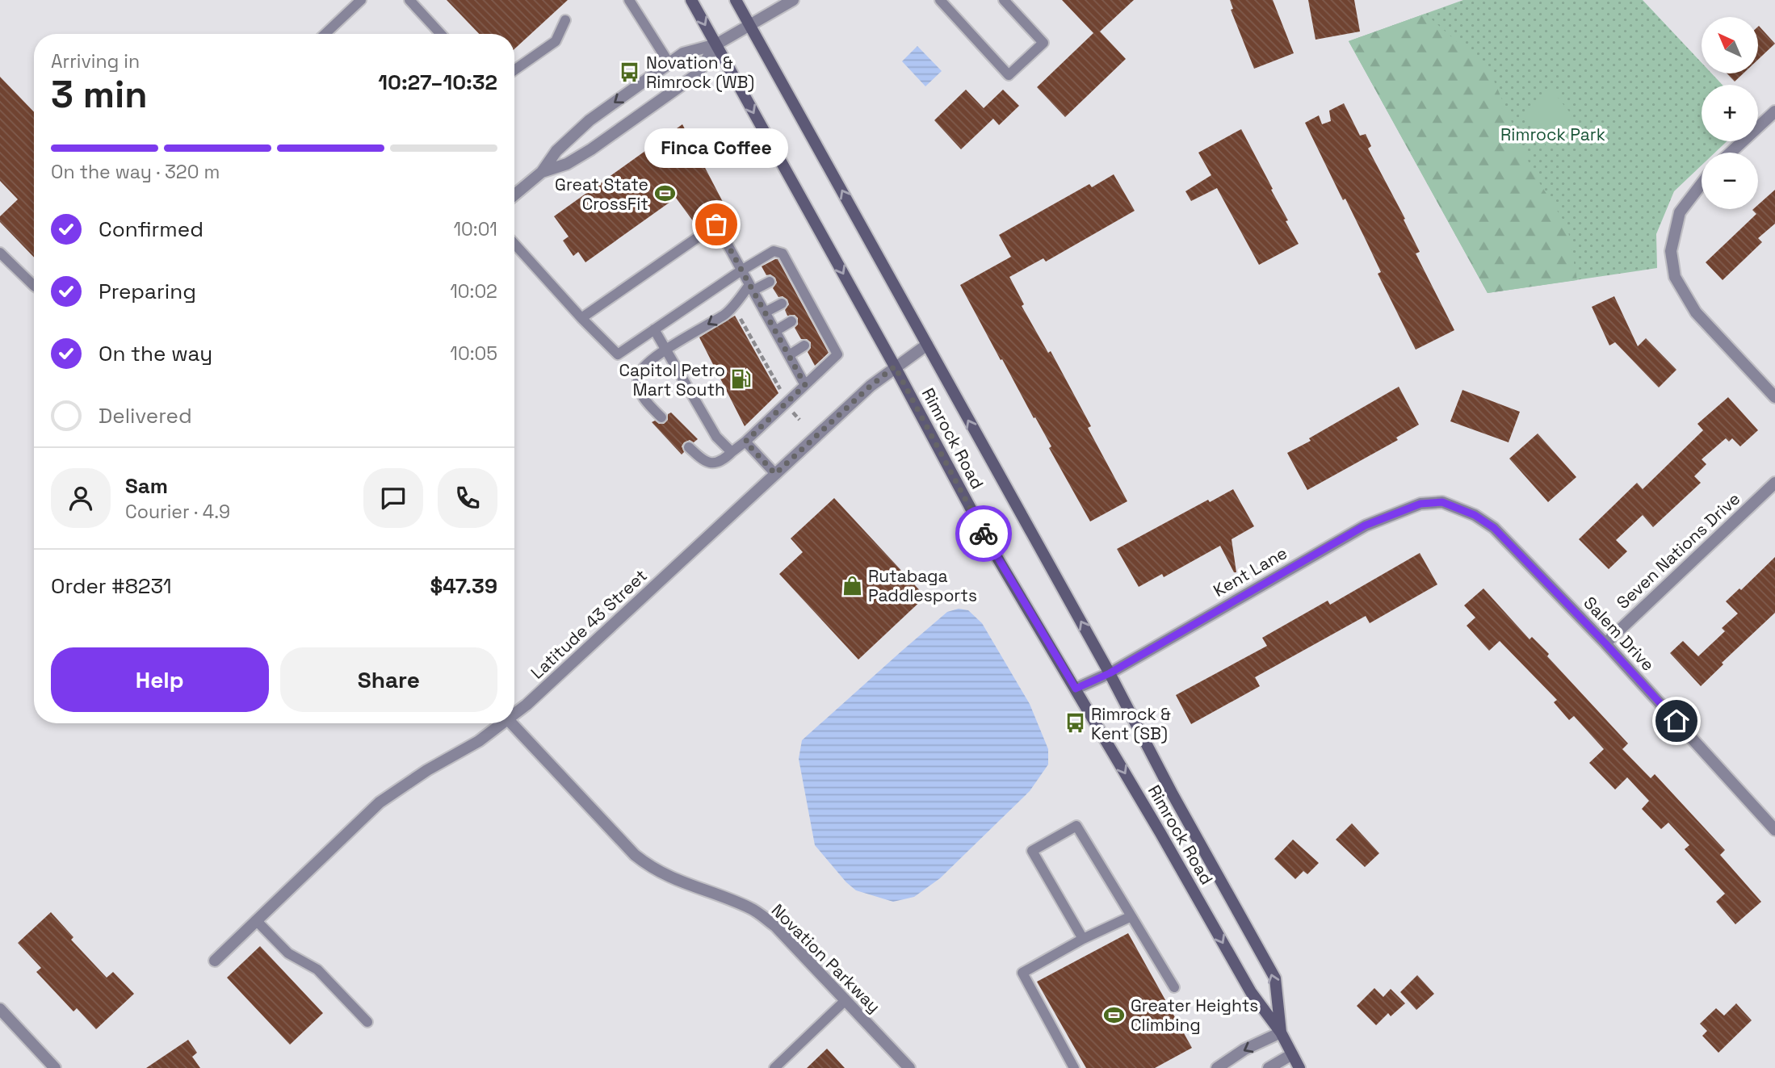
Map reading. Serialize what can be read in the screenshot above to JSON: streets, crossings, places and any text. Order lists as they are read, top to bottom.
{
  "streets": {
    "main road": ["Rimrock Road"],
    "street": [
      "Seven Nations Drive",
      "Kent Lane",
      "Latitude 43 Street",
      "Salem Drive",
      "Novation Parkway"
    ]
  },
  "crossings": [
    ["Rimrock Road", "Kent Lane"],
    ["Rimrock Road", "Latitude 43 Street"],
    ["Seven Nations Drive", "Salem Drive"],
    ["Kent Lane", "Salem Drive"]
  ],
  "parks": ["Rimrock Park"],
  "places": {
    "bus stop": ["Novation & Rimrock (WB)", "Rimrock & Kent (SB)"],
    "sports": ["Great State CrossFit", "Greater Heights Climbing"],
    "other": ["Finca Coffee"],
    "fuel station": ["Capitol Petro Mart South"],
    "shop": ["Rutabaga Paddlesports"]
  },
  "north": "top left",
  "page": {
    "map_buttons": ["+", "−"],
    "heading": ["3 min", "Arriving in", "10:27–10:32"],
    "panel": [
      "Sam",
      "Courier · 4.9",
      "Order #8231",
      "$47.39"
    ],
    "bubble": "Finca Coffee",
    "bar": "On the way · 320 m",
    "list": [
      ["Confirmed", "10:01"],
      ["Preparing", "10:02"],
      ["On the way", "10:05"],
      "Delivered"
    ],
    "buttons": ["Help", "Share"]
  }
}
